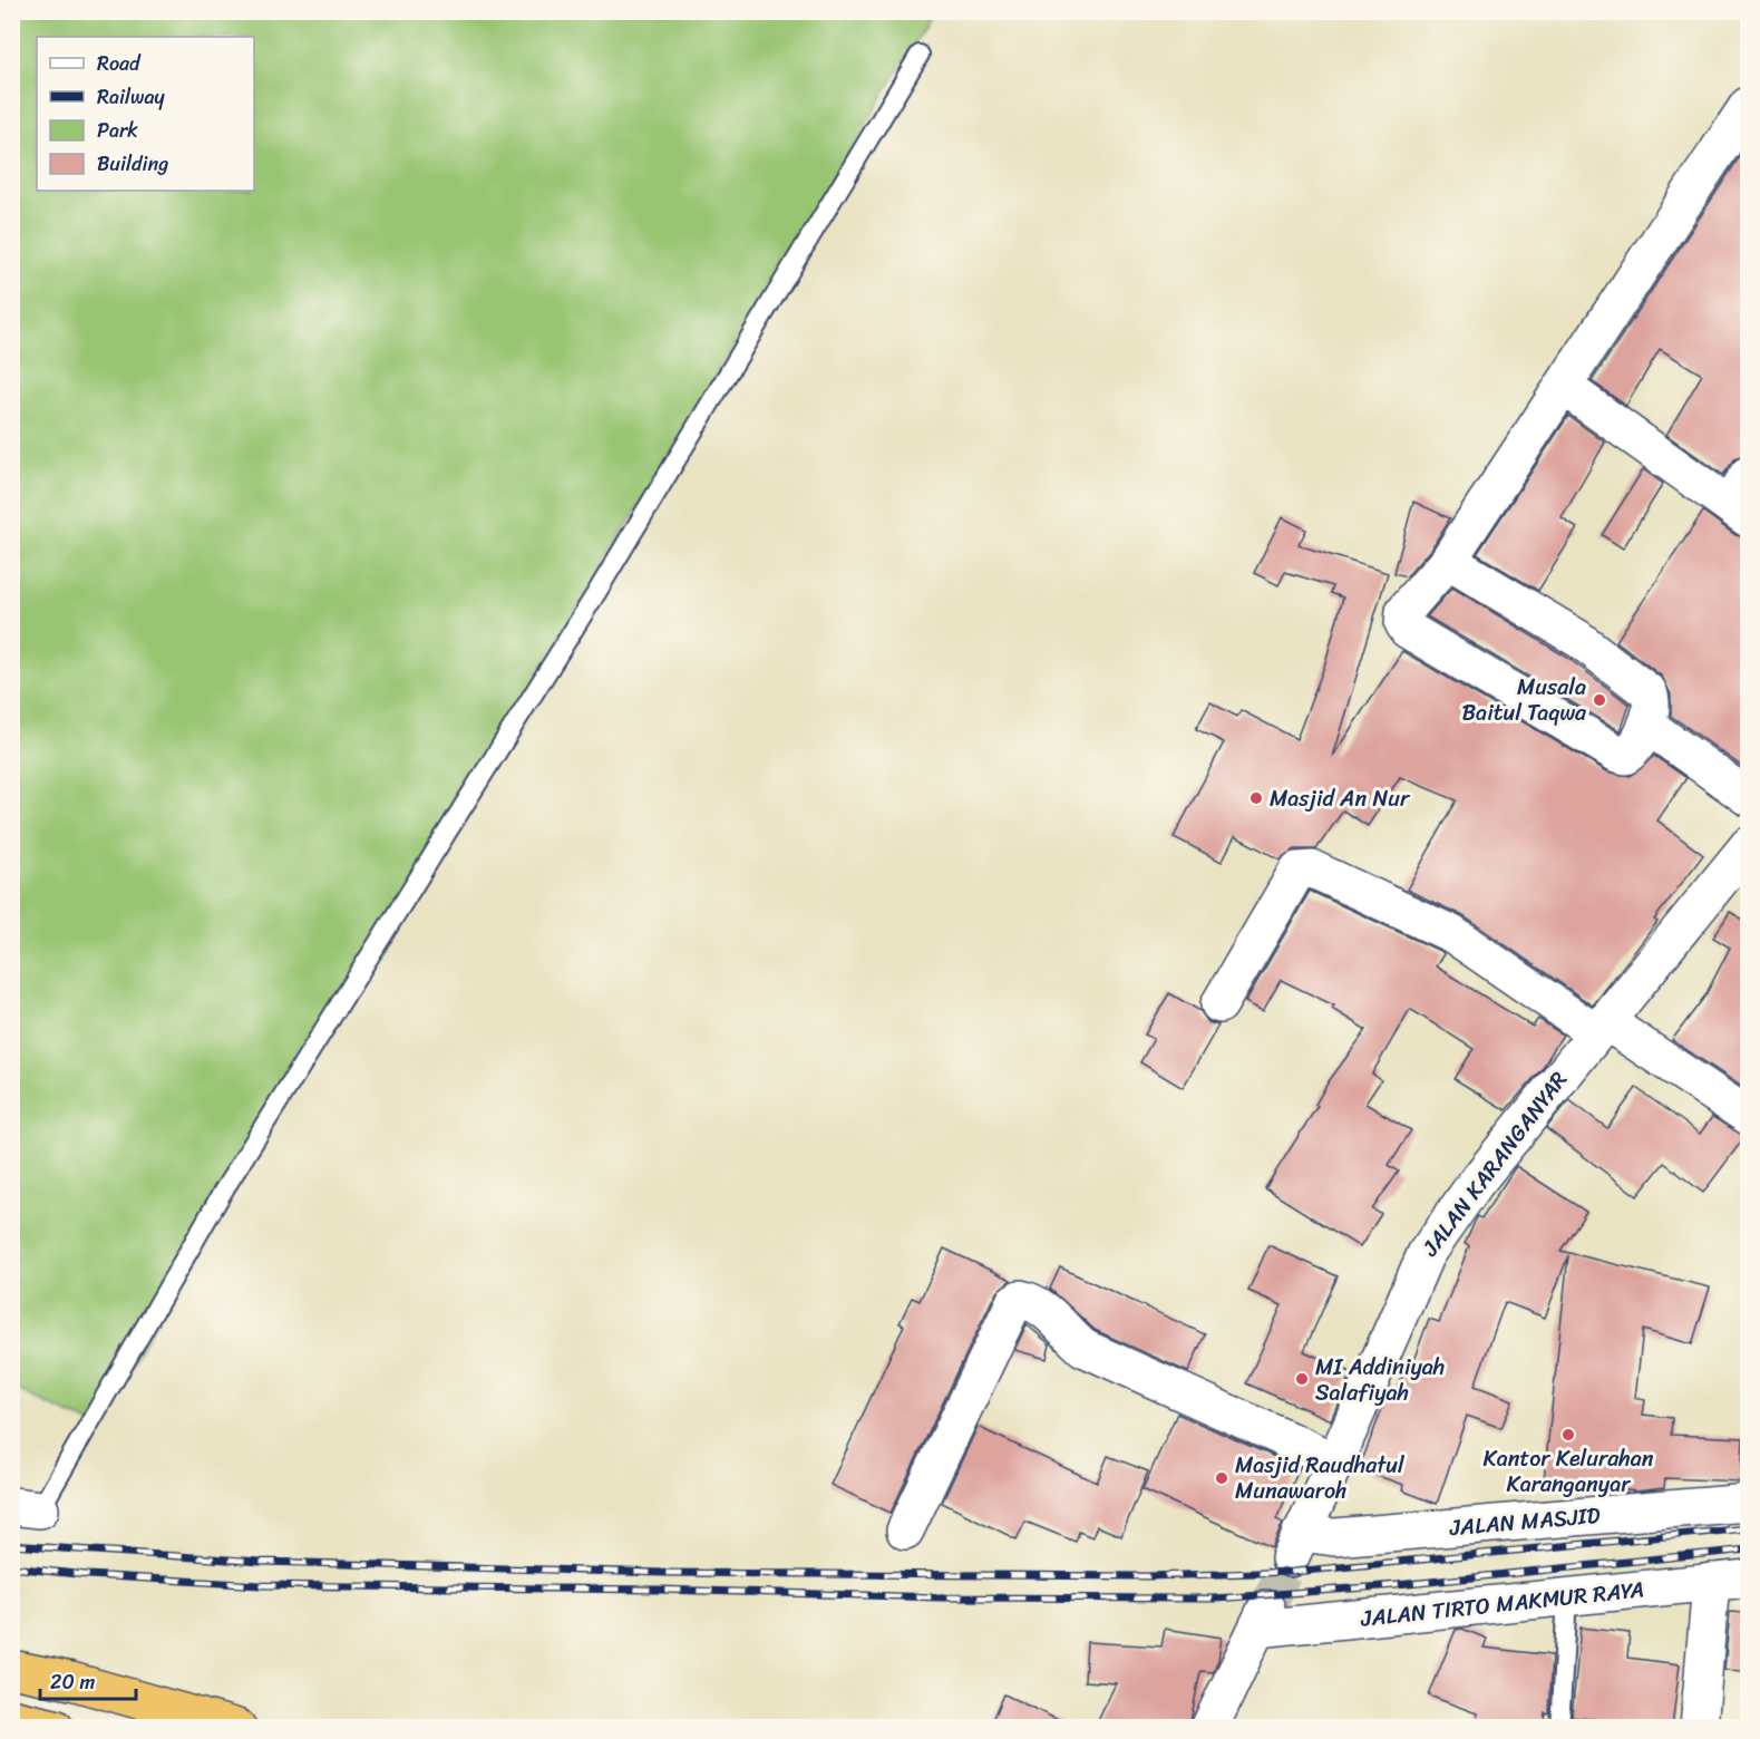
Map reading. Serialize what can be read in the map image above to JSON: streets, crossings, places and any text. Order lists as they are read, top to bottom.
{
  "streets": {
    "street": ["JALAN KARANGANYAR", "JALAN MASJID", "JALAN TIRTO MAKMUR RAYA"]
  },
  "crossings": [
    ["JALAN KARANGANYAR", "JALAN MASJID"]
  ],
  "places": [
    "Musala Baitul Taqwa",
    "Masjid An Nur",
    "MI Addiniyah Salafiyah",
    "Kantor Kelurahan Karanganyar",
    "Masjid Raudhatul Munawaroh"
  ],
  "legend": [
    "Road",
    "Railway",
    "Park",
    "Building"
  ],
  "scale_bar": "20 m"
}
